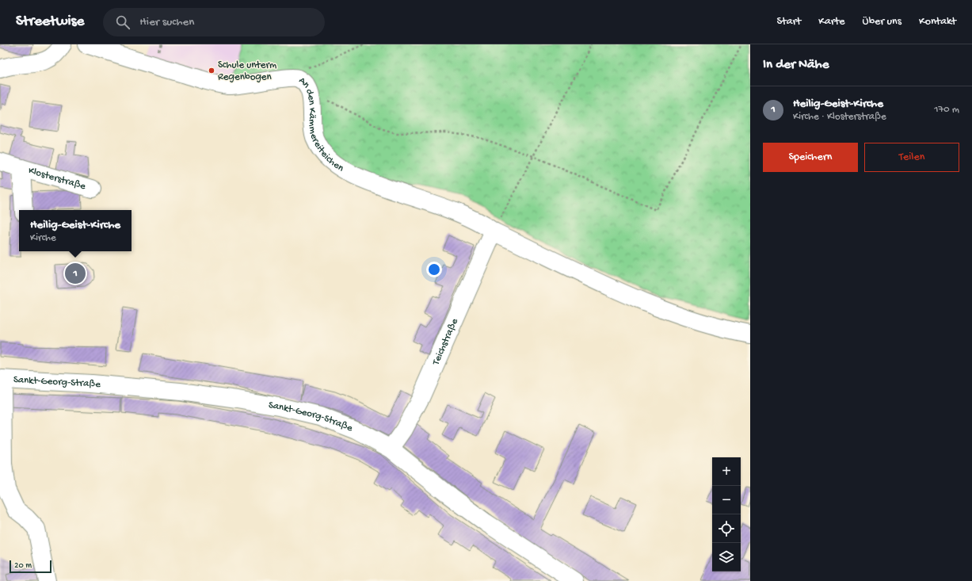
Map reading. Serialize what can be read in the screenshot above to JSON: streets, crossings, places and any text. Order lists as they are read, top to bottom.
{
  "streets": {
    "street": [
      "An den Kämmereiteichen",
      "Klosterstraße",
      "Teichstraße",
      "Sankt-Georg-Straße"
    ]
  },
  "crossings": [
    ["An den Kämmereiteichen", "Teichstraße"],
    ["Teichstraße", "Sankt-Georg-Straße"]
  ],
  "places": ["Schule unterm Regenbogen"],
  "scale_bar": "20 m",
  "page": {
    "header": "Streetwise",
    "search": "Hier suchen",
    "nav": [
      "Start",
      "Karte",
      "Über uns",
      "Kontakt"
    ],
    "heading": "In der Nähe",
    "list": [
      {
        "mark": "1",
        "name": "Heilig-Geist-Kirche",
        "note": "Kirche · Klosterstraße",
        "value": "170 m"
      }
    ],
    "buttons": ["Speichern", "Teilen"],
    "popup": ["Heilig-Geist-Kirche", "Kirche"],
    "pins": "1",
    "map_buttons": ["+", "−"],
    "scale": "20 m"
  }
}
